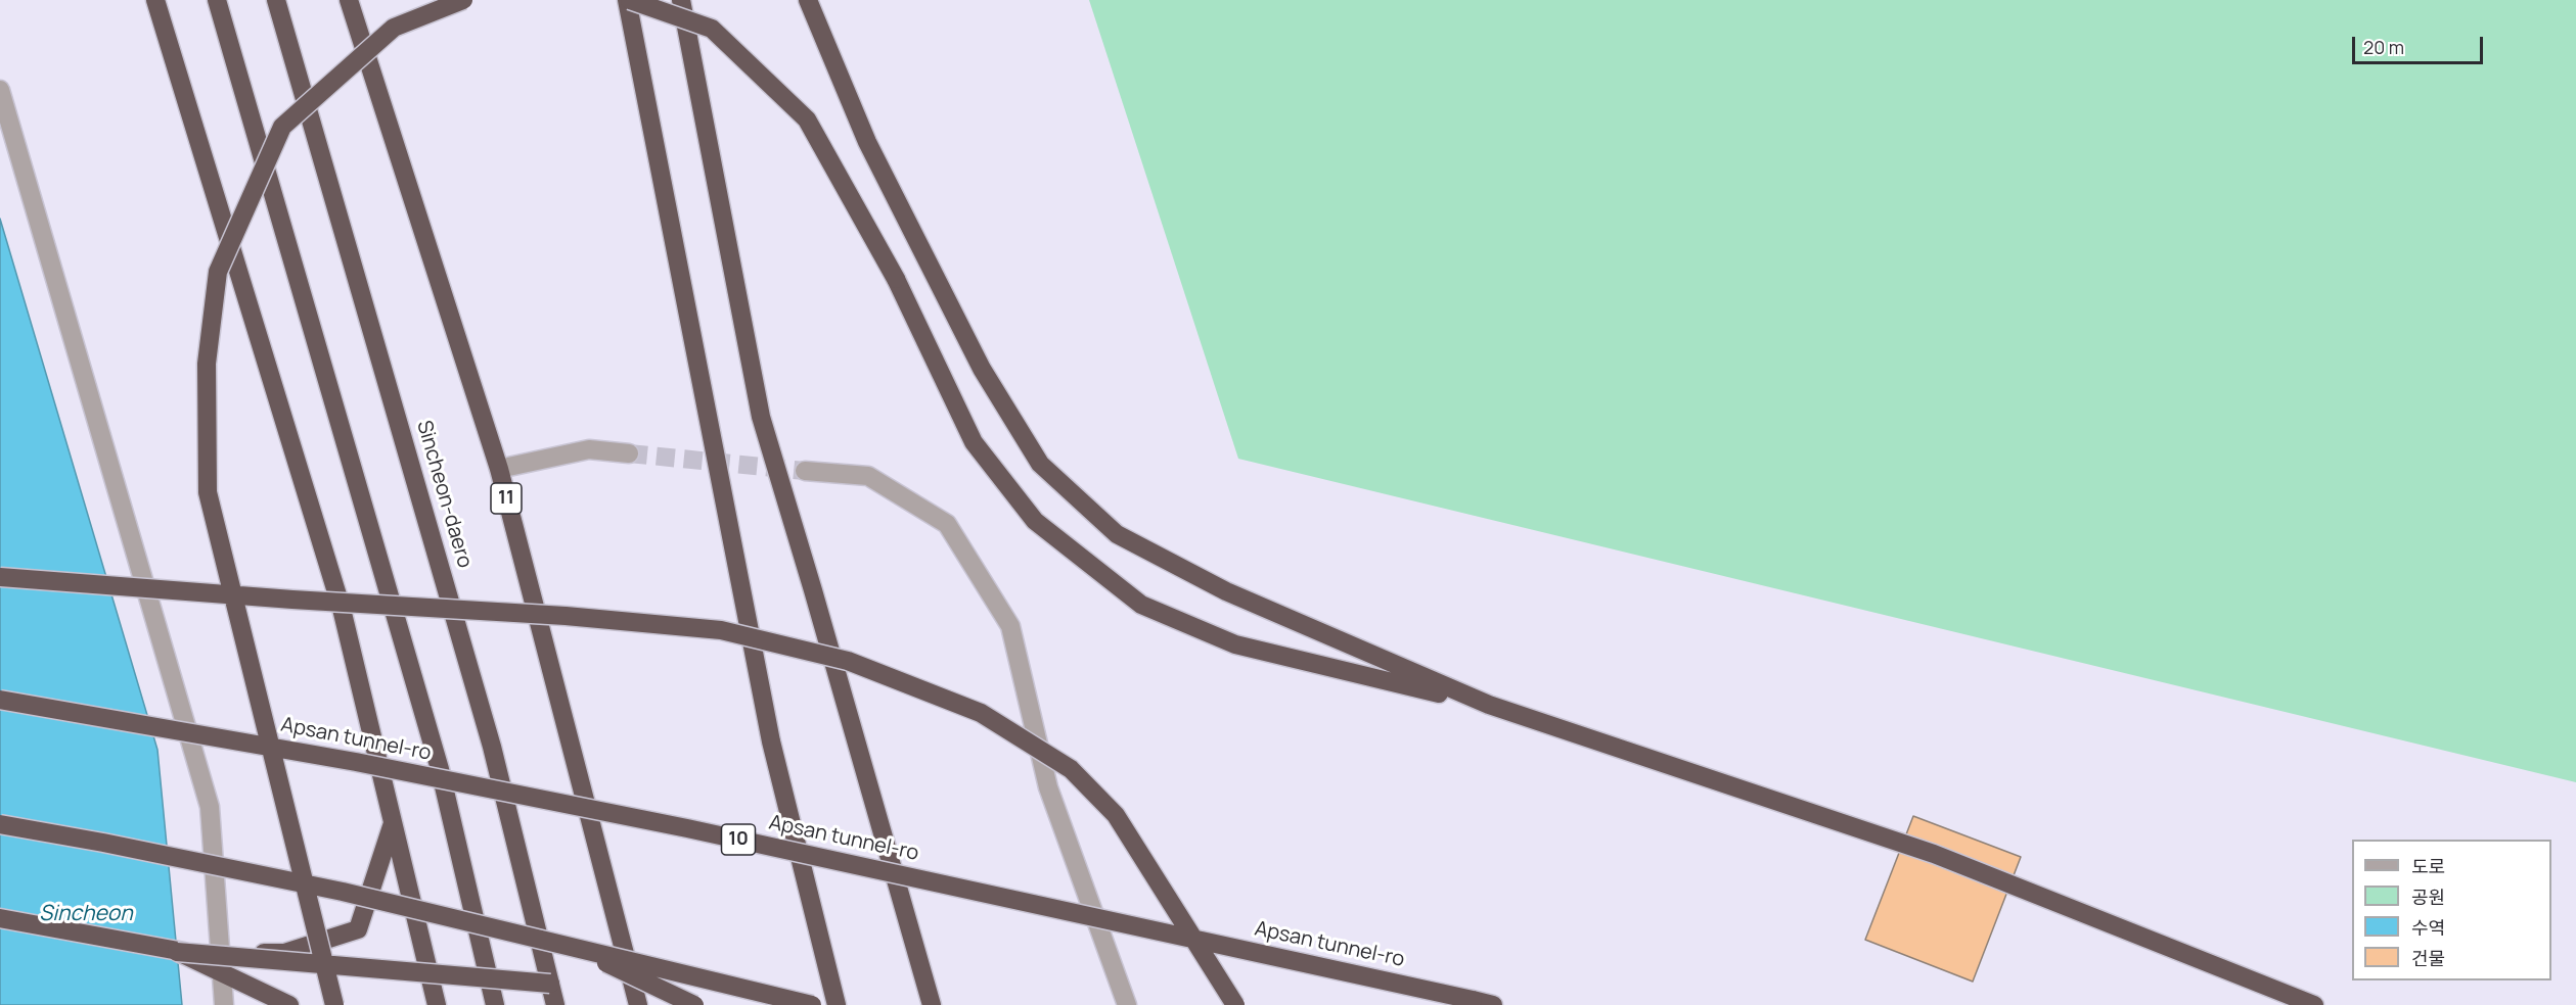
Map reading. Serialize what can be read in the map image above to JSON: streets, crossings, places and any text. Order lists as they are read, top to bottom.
{
  "streets": {
    "highway": [
      "Sincheon-daero",
      "11",
      "Apsan tunnel-ro",
      "10"
    ]
  },
  "water": ["Sincheon"],
  "legend": [
    "도로",
    "공원",
    "수역",
    "건물"
  ],
  "scale_bar": "20 m"
}
